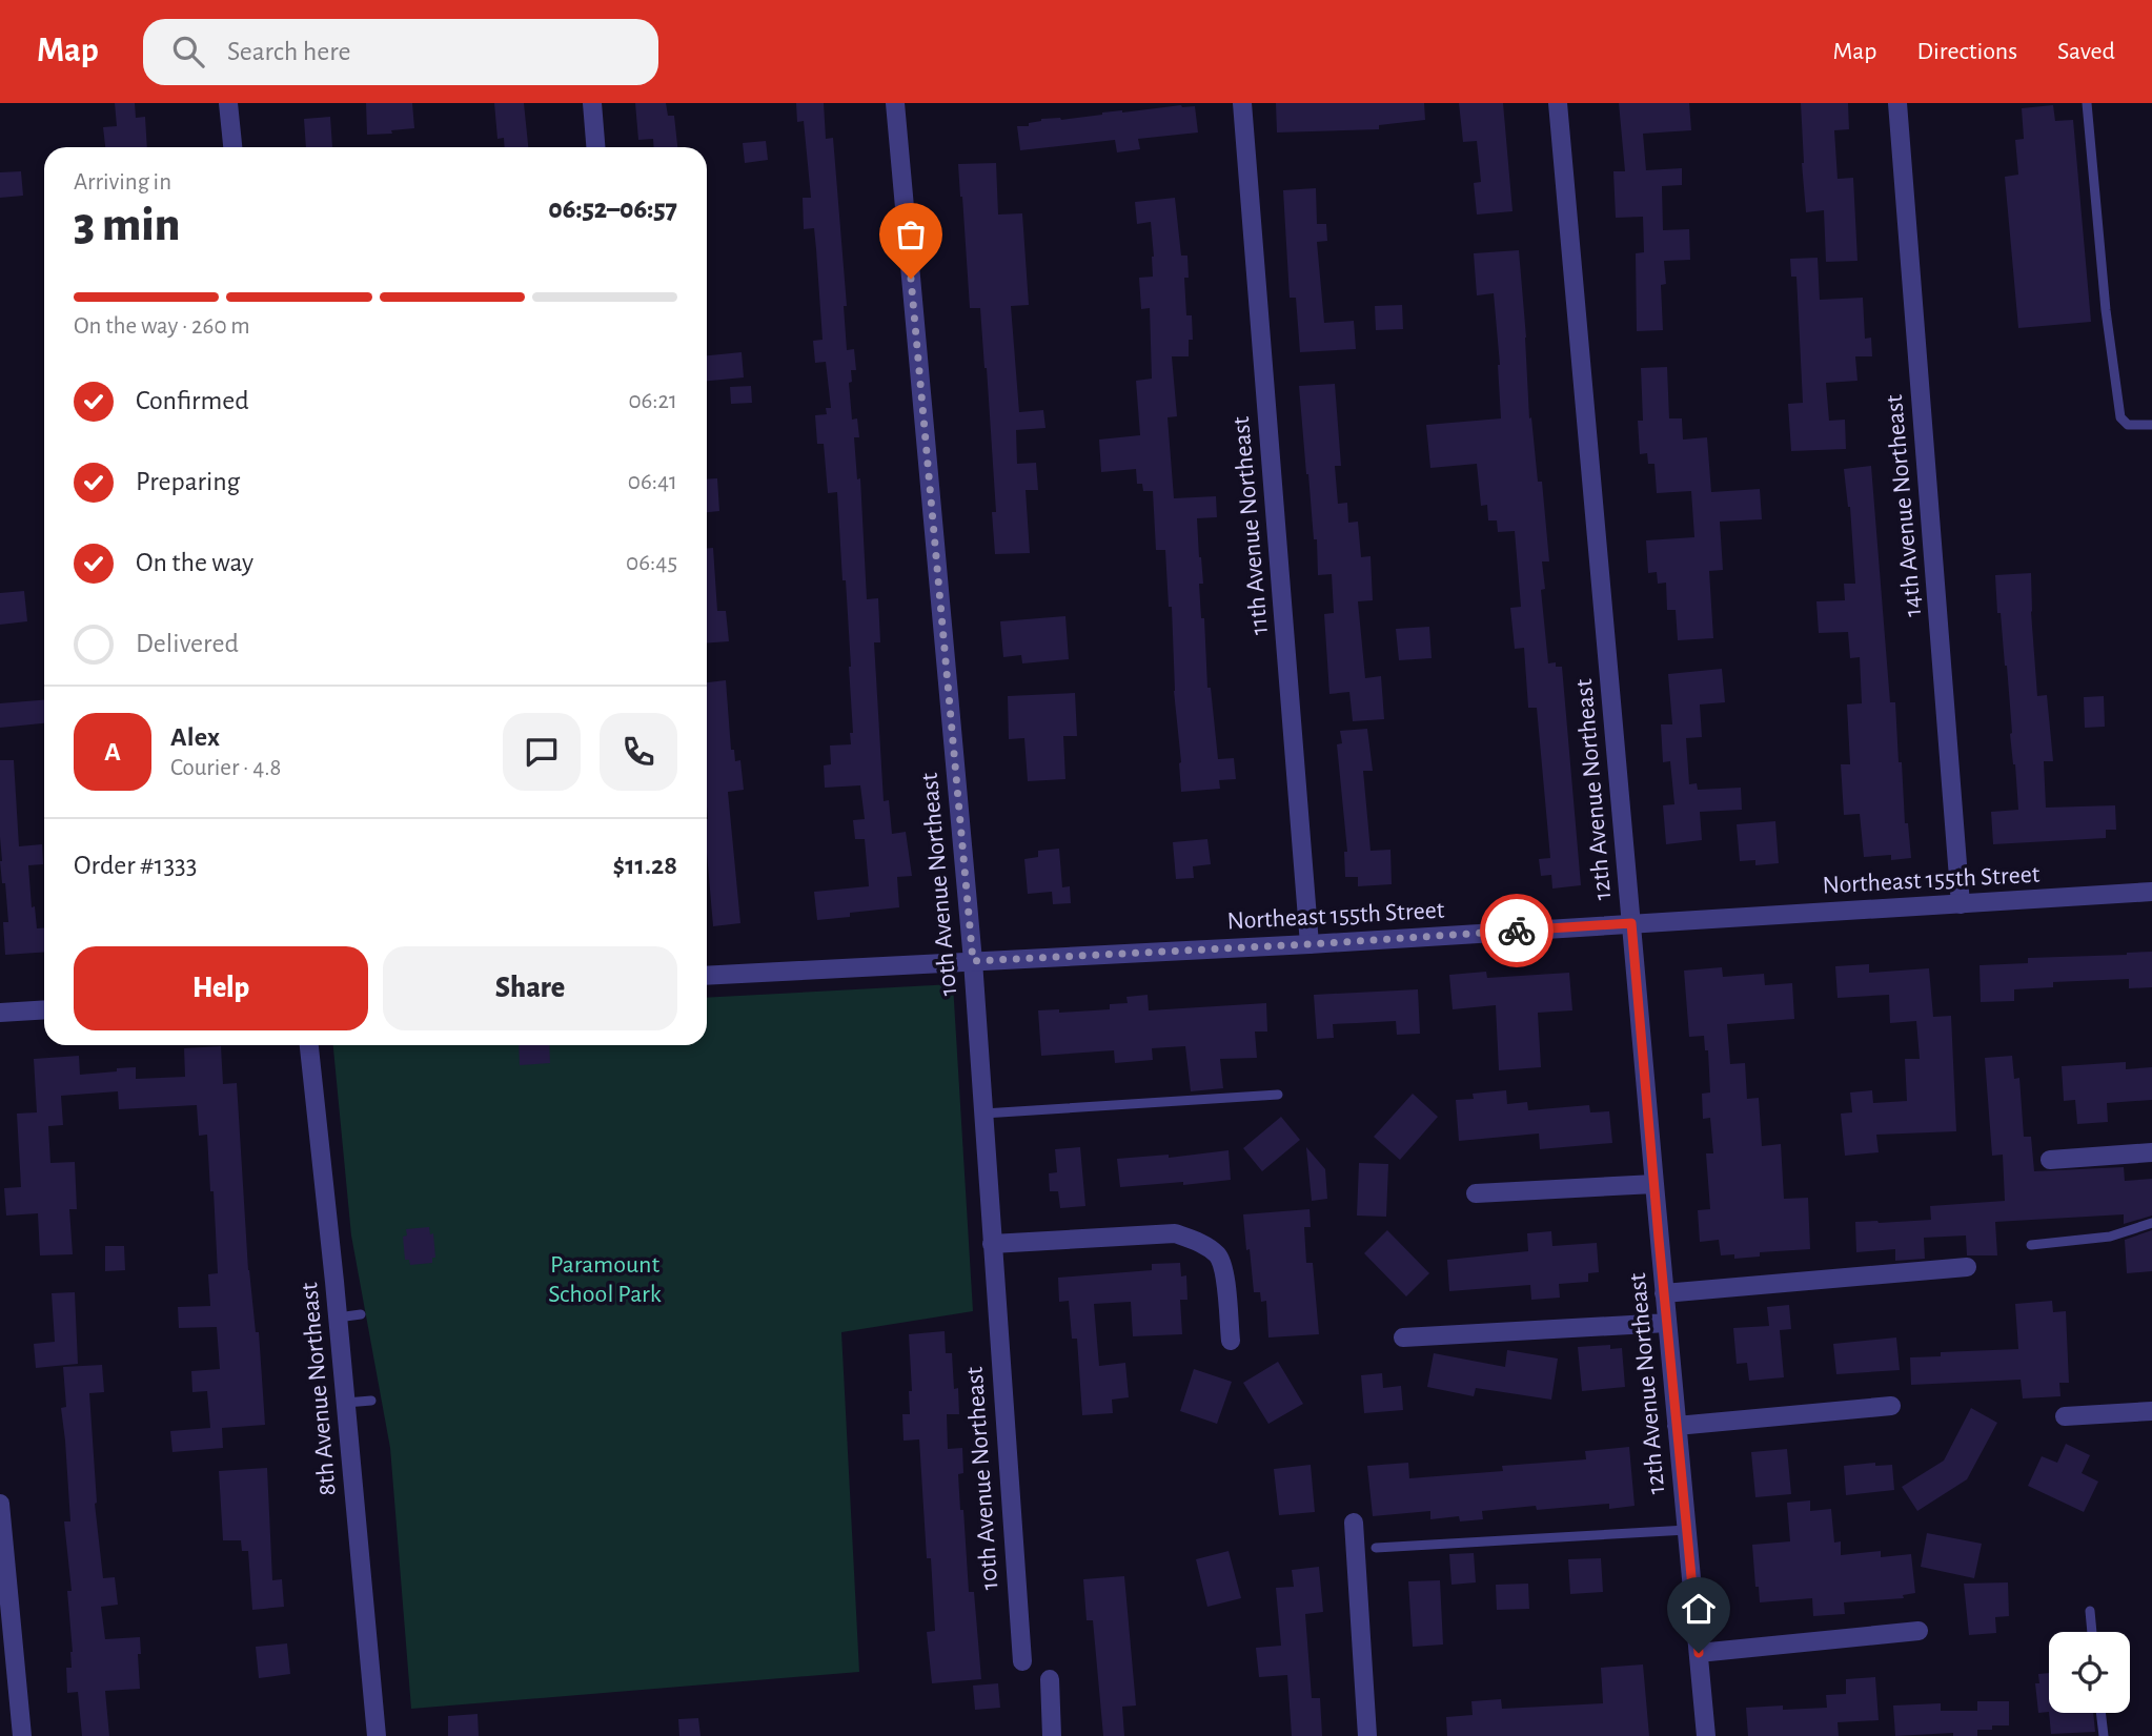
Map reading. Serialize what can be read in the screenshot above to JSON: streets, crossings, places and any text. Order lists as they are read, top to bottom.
{
  "streets": {
    "street": [
      "14th Avenue Northeast",
      "11th Avenue Northeast",
      "12th Avenue Northeast",
      "Northeast 155th Street",
      "10th Avenue Northeast",
      "8th Avenue Northeast"
    ]
  },
  "crossings": [
    ["14th Avenue Northeast", "Northeast 155th Street"],
    ["11th Avenue Northeast", "Northeast 155th Street"],
    ["12th Avenue Northeast", "Northeast 155th Street"],
    ["Northeast 155th Street", "10th Avenue Northeast"]
  ],
  "parks": ["Paramount School Park"],
  "page": {
    "header": "Map",
    "search": "Search here",
    "nav": ["Map", "Directions", "Saved"],
    "heading": ["3 min", "Arriving in", "06:52–06:57"],
    "panel": [
      "Alex",
      "Courier · 4.8",
      "Order #1333",
      "$11.28"
    ],
    "bar": "On the way · 260 m",
    "list": [
      ["Confirmed", "06:21"],
      ["Preparing", "06:41"],
      ["On the way", "06:45"],
      "Delivered"
    ],
    "round": "A",
    "buttons": ["Help", "Share"]
  }
}
